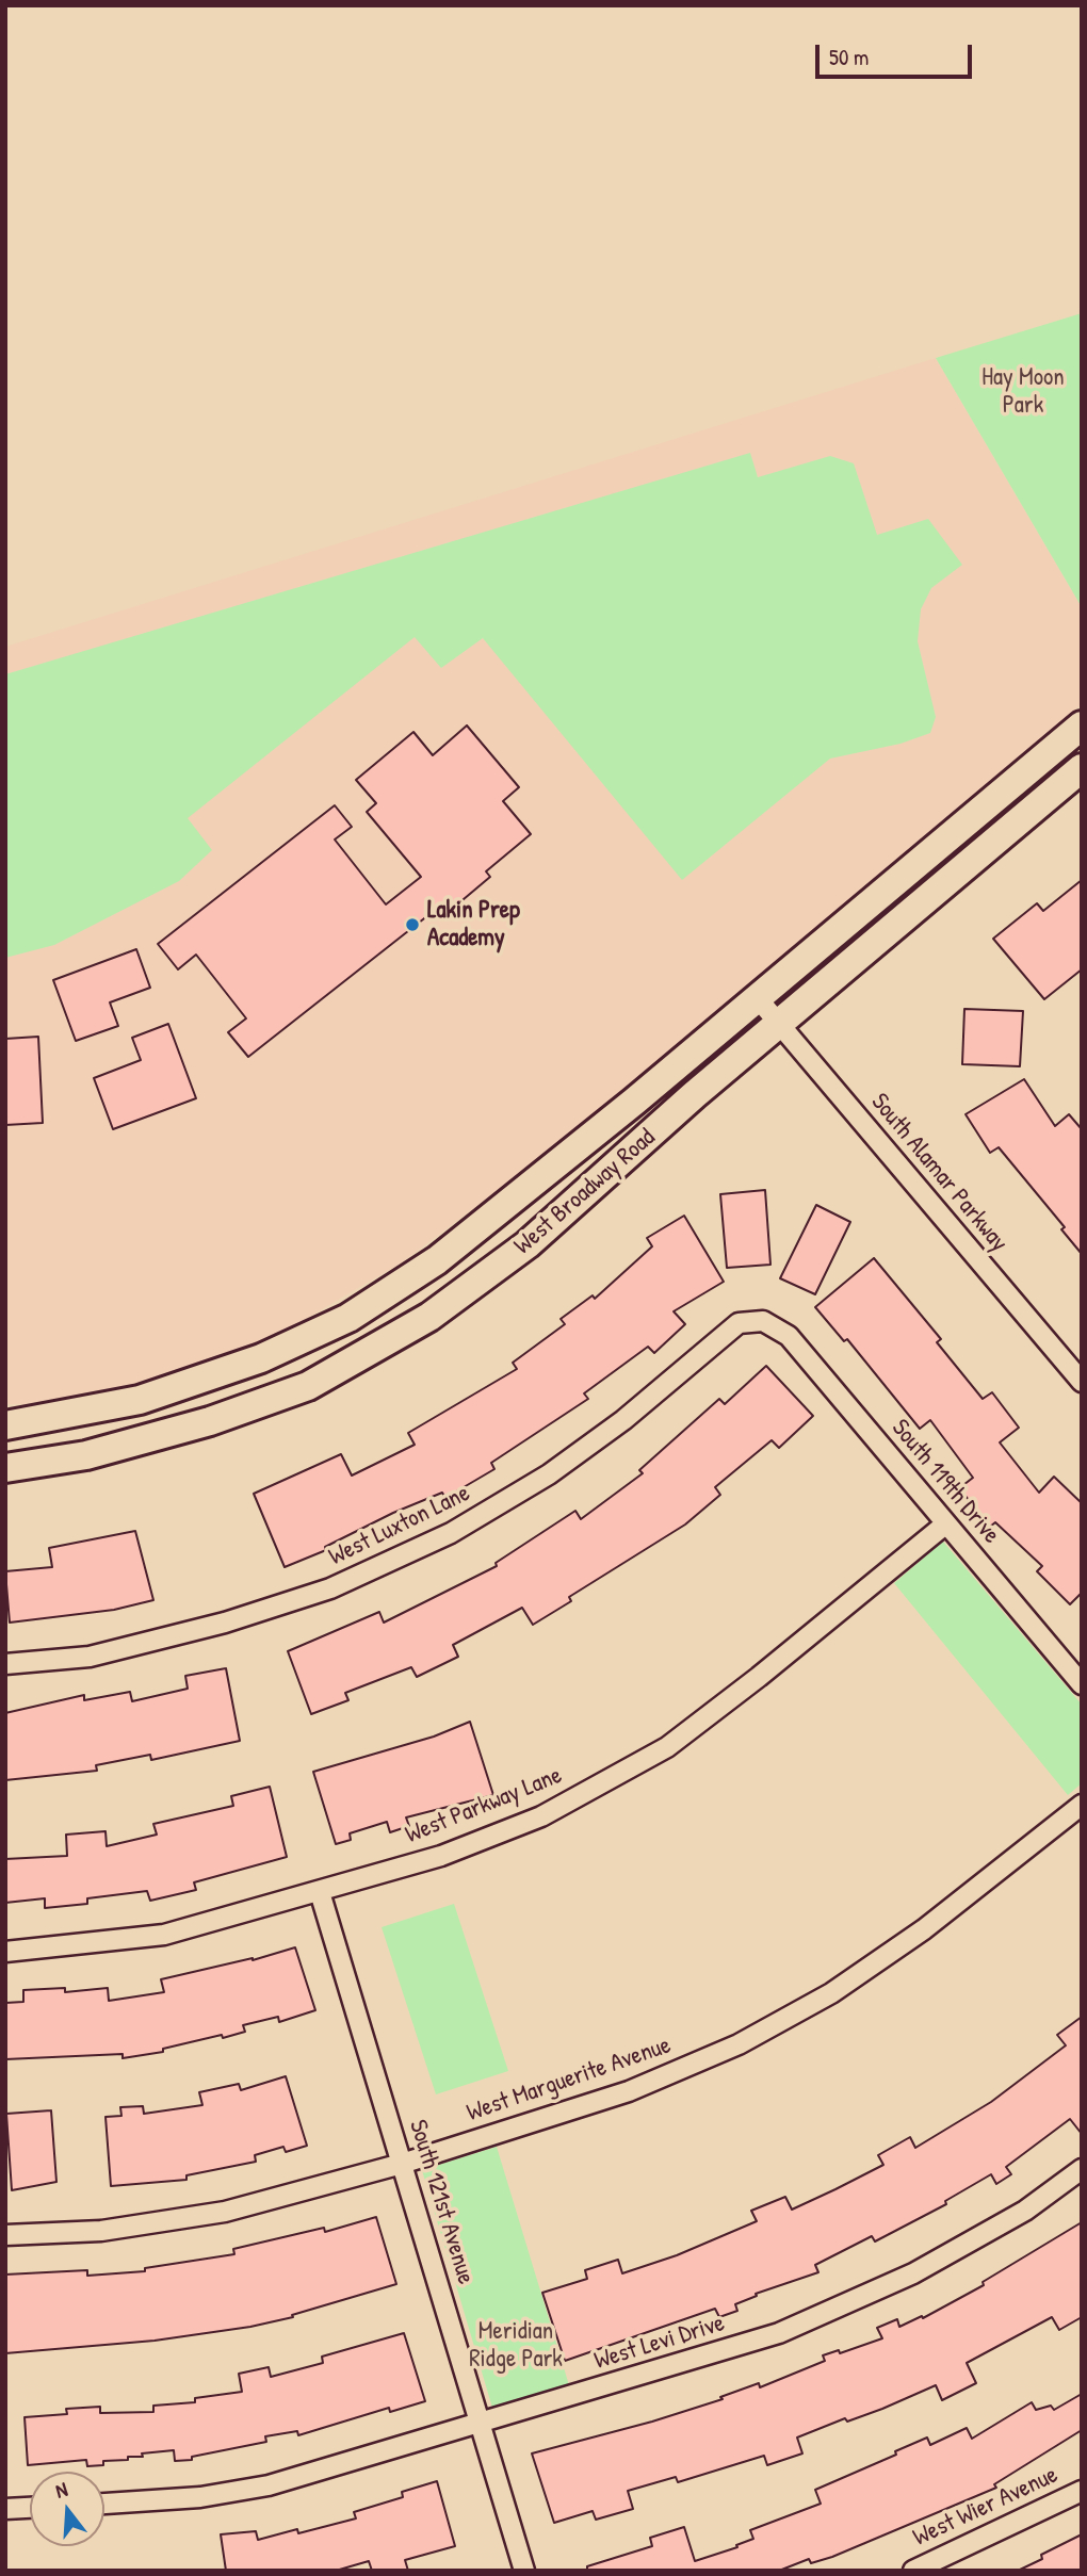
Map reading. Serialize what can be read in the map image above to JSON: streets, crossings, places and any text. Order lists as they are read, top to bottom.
{
  "streets": {
    "main road": ["West Broadway Road"],
    "street": [
      "South Alamar Parkway",
      "South 119th Drive",
      "West Luxton Lane",
      "West Parkway Lane",
      "West Marguerite Avenue",
      "South 121st Avenue",
      "West Levi Drive",
      "West Wier Avenue"
    ]
  },
  "crossings": [
    ["South Alamar Parkway", "West Broadway Road"],
    ["South 119th Drive", "West Luxton Lane"],
    ["South 119th Drive", "West Parkway Lane"],
    ["West Parkway Lane", "South 121st Avenue"],
    ["West Marguerite Avenue", "South 121st Avenue"],
    ["South 121st Avenue", "West Levi Drive"]
  ],
  "parks": ["Hay Moon Park", "Meridian Ridge Park"],
  "places": ["Lakin Prep Academy"],
  "scale_bar": "50 m",
  "north": "top"
}
